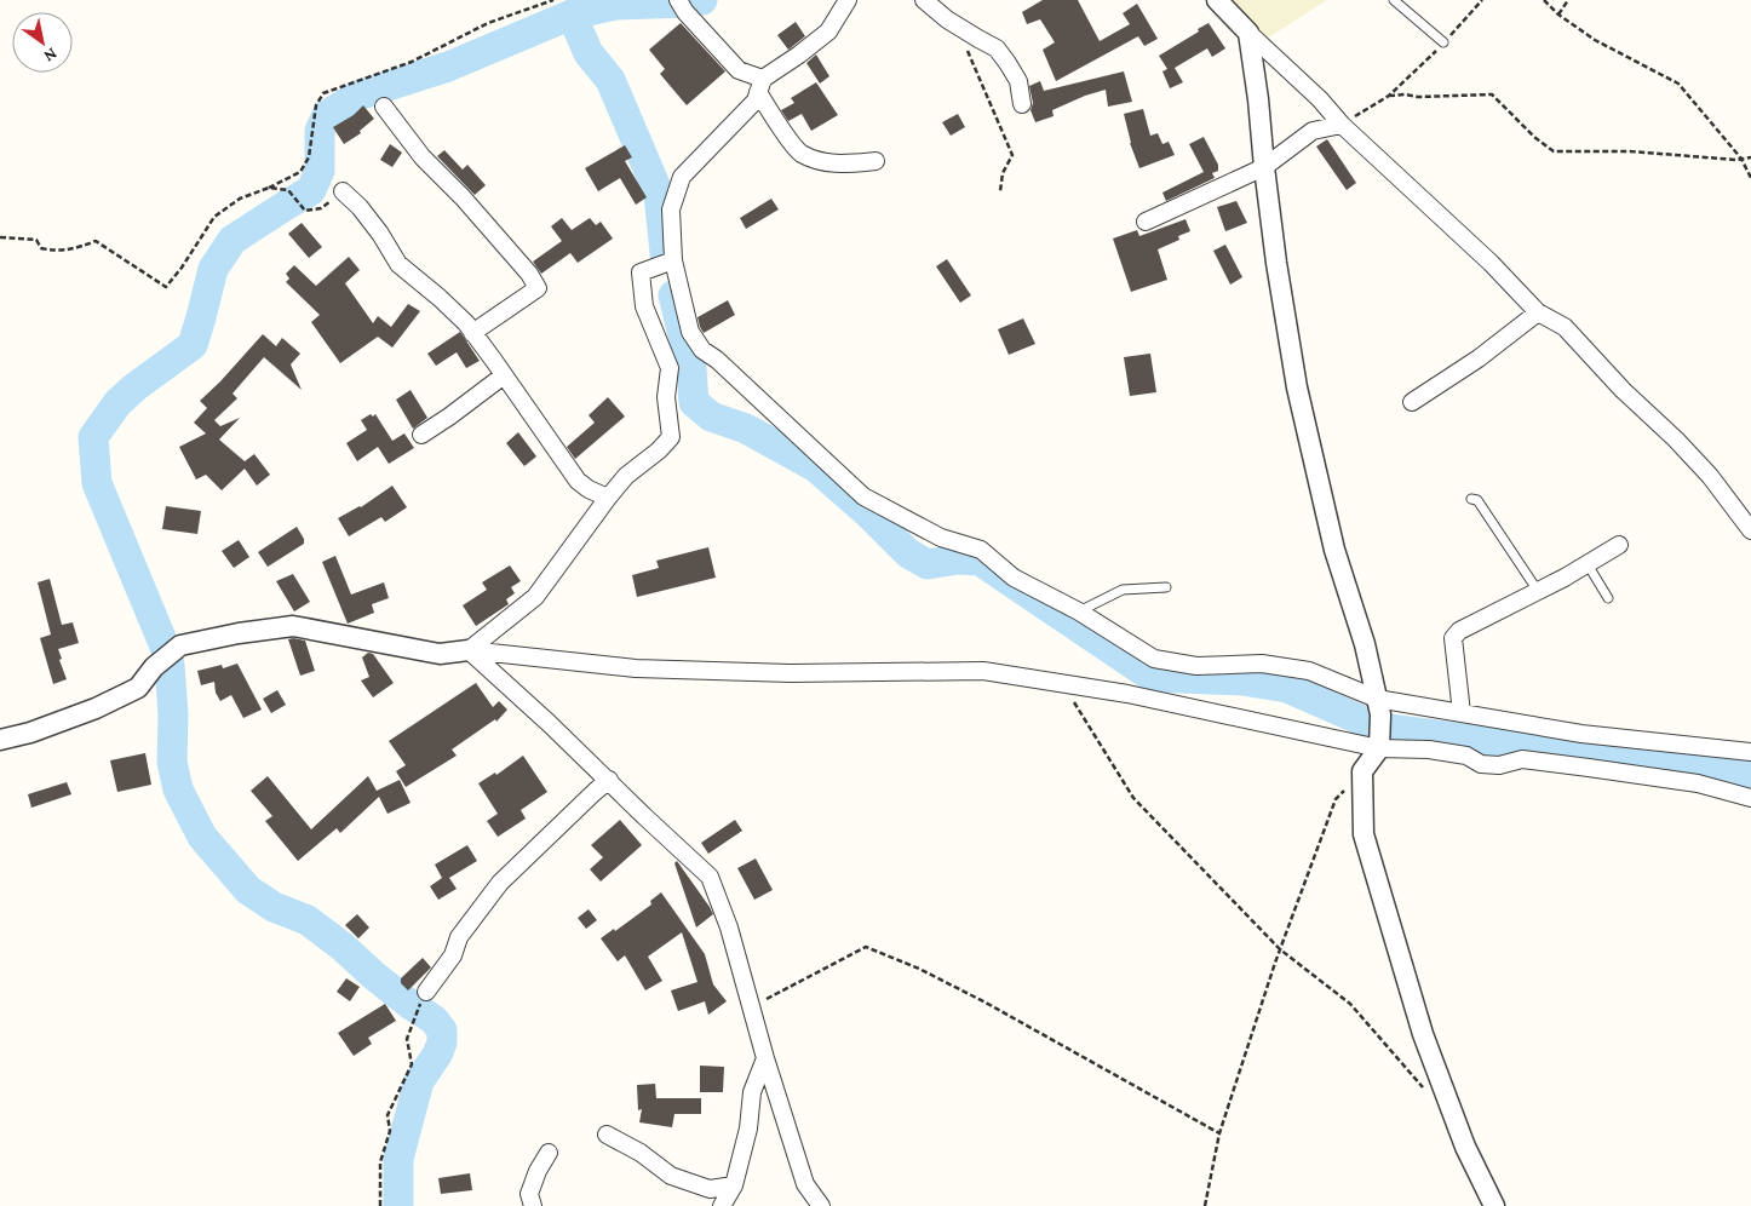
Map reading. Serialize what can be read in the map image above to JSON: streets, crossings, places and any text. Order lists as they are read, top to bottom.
{
  "north": "bottom right"
}
